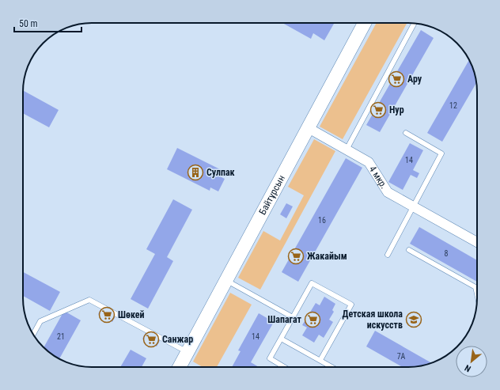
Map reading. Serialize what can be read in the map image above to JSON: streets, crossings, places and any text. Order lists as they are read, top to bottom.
{
  "streets": {
    "street": ["4 мкр.", "Байтұрсын"]
  },
  "crossings": [
    ["4 мкр.", "Байтұрсын"]
  ],
  "places": {
    "supermarket": [
      "Ару",
      "Нур",
      "Жакайым",
      "Шөкей",
      "Шапагат",
      "Санжар"
    ],
    "building": ["Сулпак"],
    "school or university": ["Детская школа искусств"]
  },
  "house_numbers": [
    "12",
    "14",
    "16",
    "8",
    "21",
    "14",
    "7А"
  ],
  "scale_bar": "50 m",
  "north": "bottom left"
}
